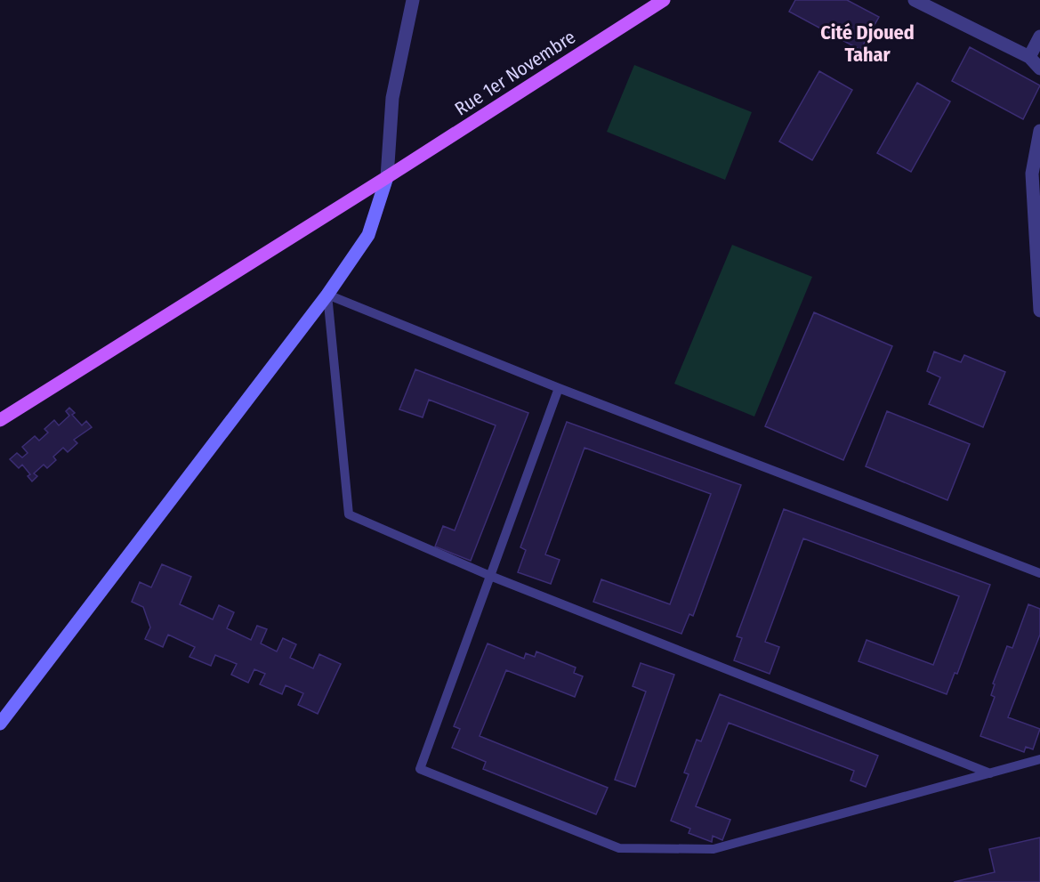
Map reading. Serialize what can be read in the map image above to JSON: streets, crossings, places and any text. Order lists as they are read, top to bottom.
{
  "streets": {
    "main road": ["Rue 1er Novembre"]
  },
  "districts": ["Cité Djoued Tahar"]
}
